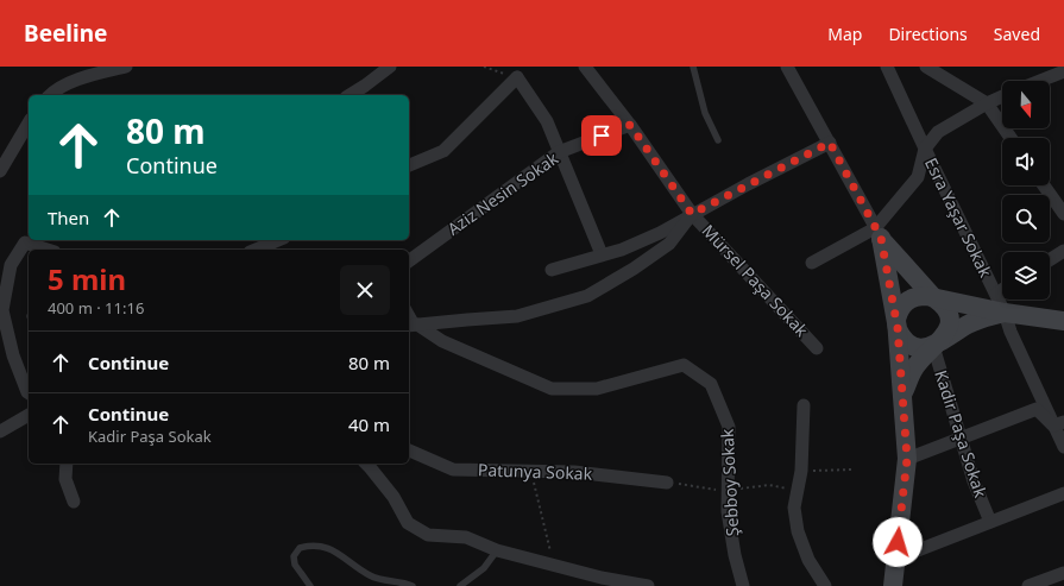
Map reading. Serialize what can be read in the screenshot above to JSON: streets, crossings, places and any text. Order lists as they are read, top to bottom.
{
  "streets": {
    "street": [
      "Aziz Nesin Sokak",
      "Esra Yaşar Sokak",
      "Mürsel Paşa Sokak",
      "Kadir Paşa Sokak",
      "Patunya Sokak",
      "Şebboy Sokak"
    ]
  },
  "crossings": [
    ["Aziz Nesin Sokak", "Mürsel Paşa Sokak"]
  ],
  "north": "bottom",
  "page": {
    "header": "Beeline",
    "nav": ["Map", "Directions", "Saved"],
    "turn": ["80 m", "Continue"],
    "then": "Then",
    "heading": ["5 min", "400 m · 11:16"],
    "list": [
      {
        "name": "Continue",
        "value": "80 m"
      },
      {
        "name": "Continue",
        "note": "Kadir Paşa Sokak",
        "value": "40 m"
      }
    ]
  }
}
